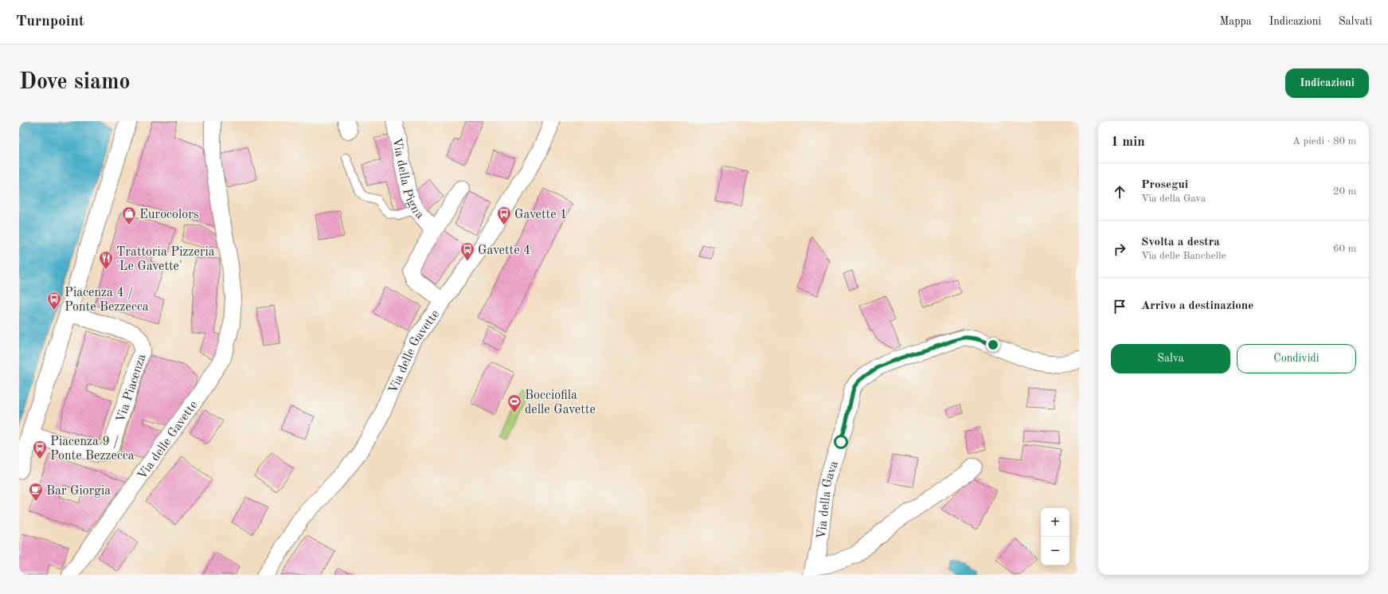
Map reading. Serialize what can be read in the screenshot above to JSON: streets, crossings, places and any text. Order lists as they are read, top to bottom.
{
  "streets": {
    "street": [
      "Via della Pigna",
      "Via delle Gavette",
      "Via Piacenza",
      "Via della Gava"
    ]
  },
  "places": {
    "shop": ["Eurocolors"],
    "bus stop": [
      "Gavette 1",
      "Gavette 4",
      "Piacenza 4 / Ponte Bezzecca",
      "Piacenza 9 / Ponte Bezzecca"
    ],
    "restaurant": ["Trattoria Pizzeria 'Le Gavette'"],
    "sports": ["Bocciofila delle Gavette"],
    "cafe": ["Bar Giorgia"]
  },
  "page": {
    "header": "Turnpoint",
    "nav": ["Mappa", "Indicazioni", "Salvati"],
    "buttons": [
      "Indicazioni",
      ["Salva", "Condividi"]
    ],
    "title": "Dove siamo",
    "heading": ["1 min", "A piedi · 80 m"],
    "list": [
      ["Prosegui", "Via della Gava", "20 m"],
      ["Svolta a destra", "Via delle Banchelle", "60 m"],
      "Arrivo a destinazione"
    ],
    "map_buttons": ["+", "−"]
  }
}
